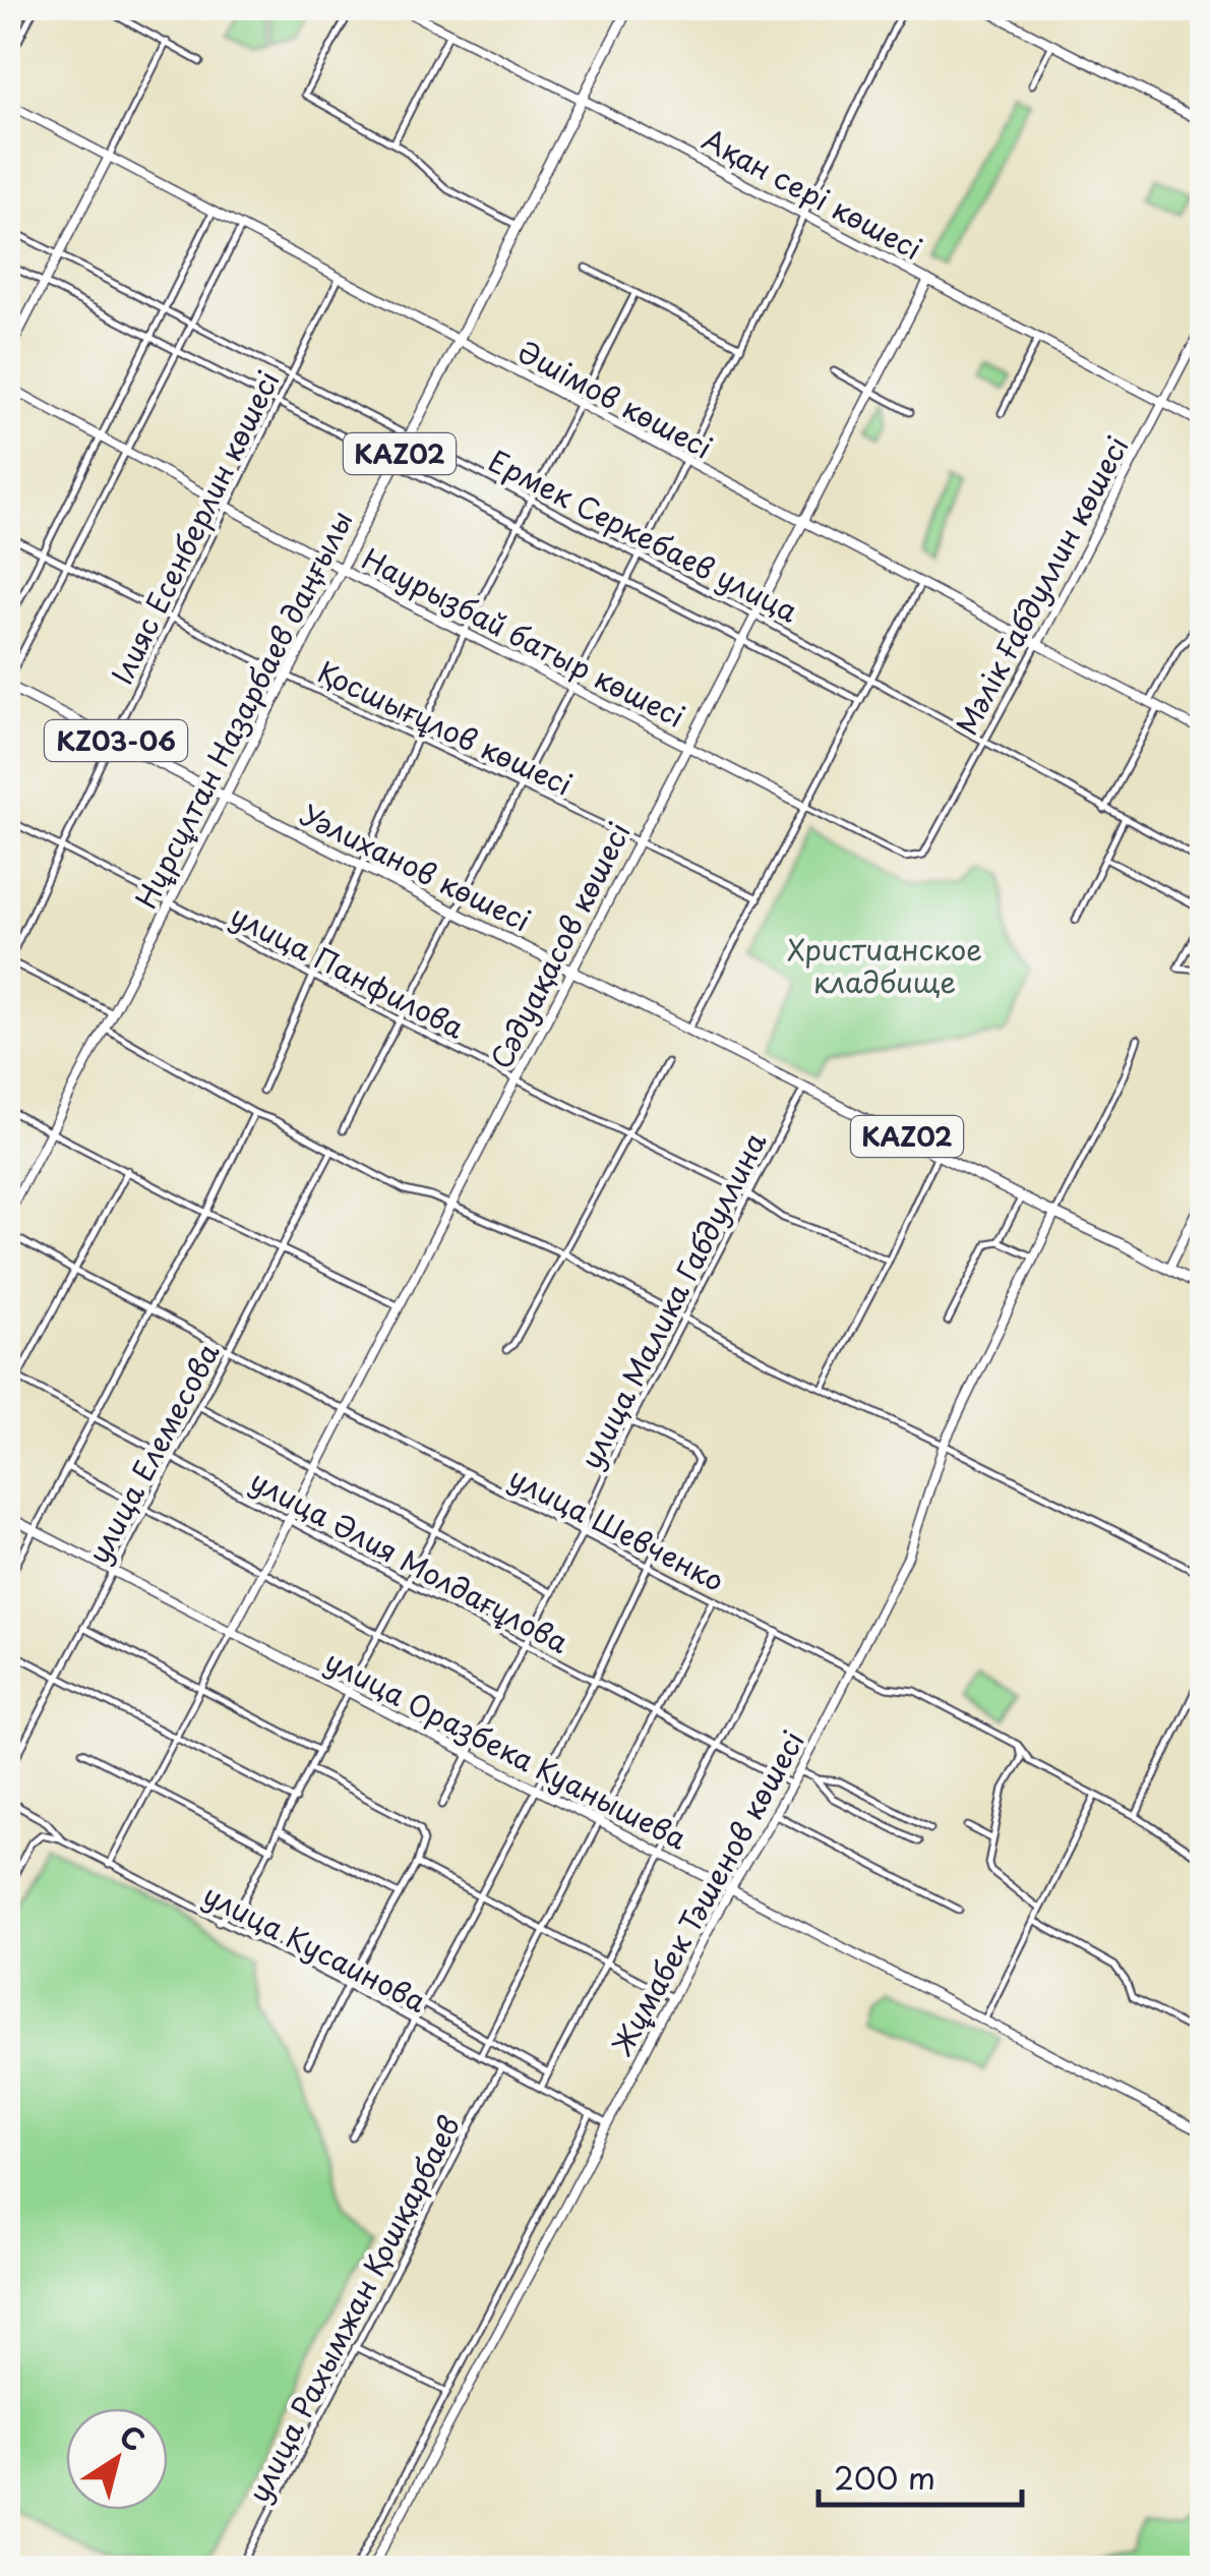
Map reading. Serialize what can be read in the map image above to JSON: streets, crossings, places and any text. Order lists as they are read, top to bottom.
{
  "streets": {
    "main road": [
      "KАZ02",
      "Нұрсұлтан Назарбаев даңғылы",
      "KZ03-06",
      "Уәлиханов көшесі"
    ],
    "street": [
      "Ақан сері көшесі",
      "Әшімов көшесі",
      "Ілияс Есенберлин көшесі",
      "Ермек Серкебаев улица",
      "Мәлік Ғабдуллин көшесі",
      "Наурызбай батыр көшесі",
      "Қосшығұлов көшесі",
      "Сәдуақасов көшесі",
      "улица Панфилова",
      "улица Малика Габдуллина",
      "улица Елемесова",
      "улица Шевченко",
      "улица Әлия Молдағұлова",
      "улица Оразбека Куанышева",
      "Жұмабек Тәшенов көшесі",
      "улица Кусаинова",
      "улица Рахымжан Қошқарбаев"
    ]
  },
  "crossings": [
    ["Ақан сері көшесі", "Мәлік Ғабдуллин көшесі"],
    ["Ақан сері көшесі", "Нұрсұлтан Назарбаев даңғылы"],
    ["Ақан сері көшесі", "Сәдуақасов көшесі"],
    ["Әшімов көшесі", "Ілияс Есенберлин көшесі"],
    ["Әшімов көшесі", "Мәлік Ғабдуллин көшесі"],
    ["Әшімов көшесі", "Нұрсұлтан Назарбаев даңғылы"],
    ["Әшімов көшесі", "Сәдуақасов көшесі"],
    ["KАZ02", "Уәлиханов көшесі"],
    ["KАZ02", "улица Малика Габдуллина"],
    ["KАZ02", "Жұмабек Тәшенов көшесі"],
    ["Ілияс Есенберлин көшесі", "Ермек Серкебаев улица"],
    ["Ілияс Есенберлин көшесі", "Наурызбай батыр көшесі"],
    ["Ілияс Есенберлин көшесі", "Қосшығұлов көшесі"],
    ["Ілияс Есенберлин көшесі", "Уәлиханов көшесі"],
    ["Ілияс Есенберлин көшесі", "улица Панфилова"],
    ["Ермек Серкебаев улица", "Мәлік Ғабдуллин көшесі"],
    ["Ермек Серкебаев улица", "Нұрсұлтан Назарбаев даңғылы"],
    ["Ермек Серкебаев улица", "Сәдуақасов көшесі"],
    ["Мәлік Ғабдуллин көшесі", "Наурызбай батыр көшесі"],
    ["Наурызбай батыр көшесі", "Нұрсұлтан Назарбаев даңғылы"],
    ["Наурызбай батыр көшесі", "Сәдуақасов көшесі"],
    ["Нұрсұлтан Назарбаев даңғылы", "Қосшығұлов көшесі"],
    ["Нұрсұлтан Назарбаев даңғылы", "Уәлиханов көшесі"],
    ["Нұрсұлтан Назарбаев даңғылы", "улица Панфилова"],
    ["Қосшығұлов көшесі", "Сәдуақасов көшесі"],
    ["Уәлиханов көшесі", "Сәдуақасов көшесі"],
    ["Уәлиханов көшесі", "улица Малика Габдуллина"],
    ["Сәдуақасов көшесі", "улица Панфилова"],
    ["Сәдуақасов көшесі", "улица Шевченко"],
    ["Сәдуақасов көшесі", "улица Әлия Молдағұлова"],
    ["Сәдуақасов көшесі", "улица Оразбека Куанышева"],
    ["улица Панфилова", "улица Малика Габдуллина"],
    ["улица Малика Габдуллина", "улица Шевченко"],
    ["улица Малика Габдуллина", "улица Әлия Молдағұлова"],
    ["улица Малика Габдуллина", "улица Оразбека Куанышева"],
    ["улица Елемесова", "улица Шевченко"],
    ["улица Елемесова", "улица Әлия Молдағұлова"],
    ["улица Елемесова", "улица Оразбека Куанышева"],
    ["улица Шевченко", "Жұмабек Тәшенов көшесі"],
    ["улица Әлия Молдағұлова", "Жұмабек Тәшенов көшесі"],
    ["улица Оразбека Куанышева", "Жұмабек Тәшенов көшесі"],
    ["Жұмабек Тәшенов көшесі", "улица Кусаинова"],
    ["улица Кусаинова", "улица Рахымжан Қошқарбаев"]
  ],
  "parks": ["Христианское кладбище"],
  "scale_bar": "200 m",
  "north": "top right"
}
